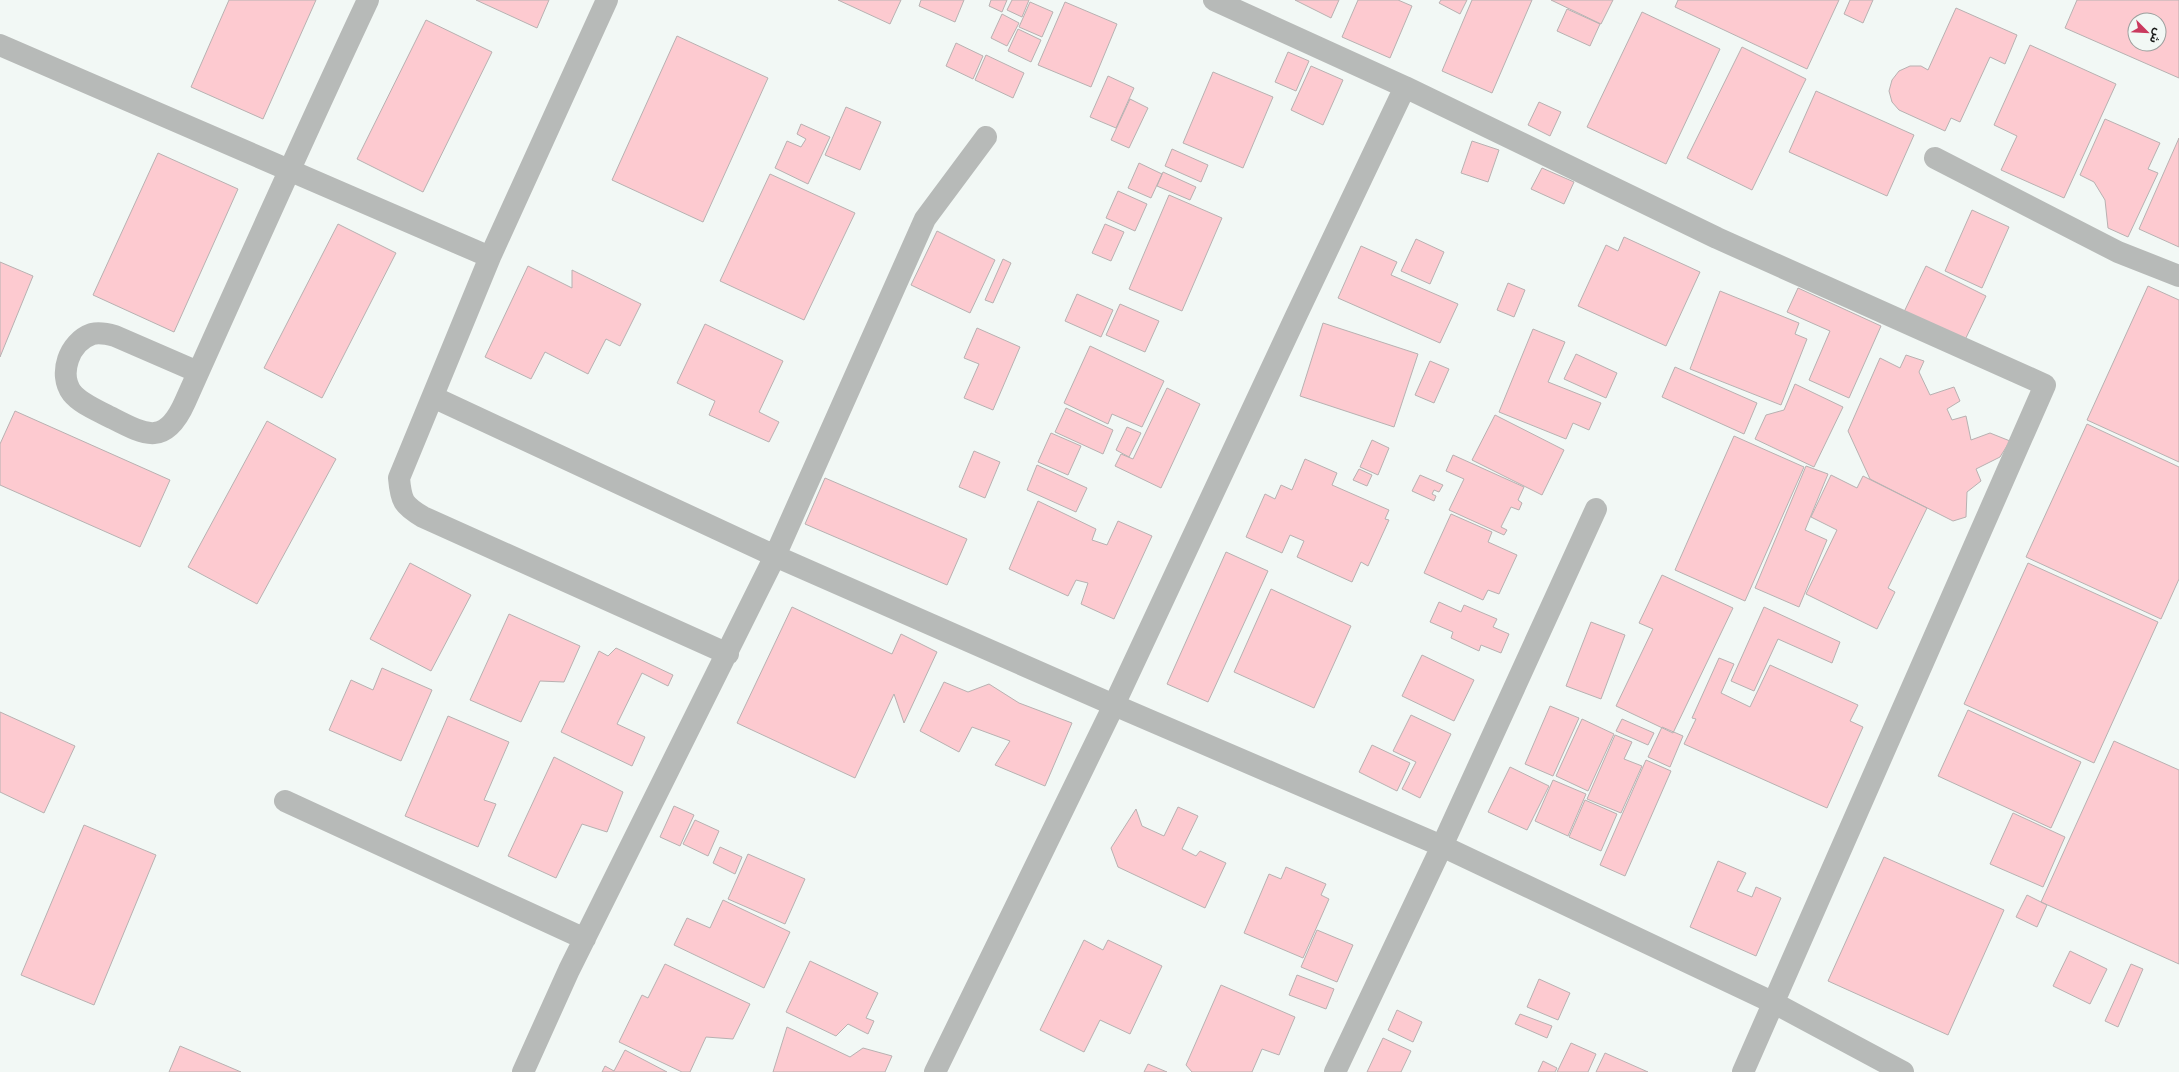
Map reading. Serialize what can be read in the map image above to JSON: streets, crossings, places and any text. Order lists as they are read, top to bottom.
{
  "north": "bottom right"
}
